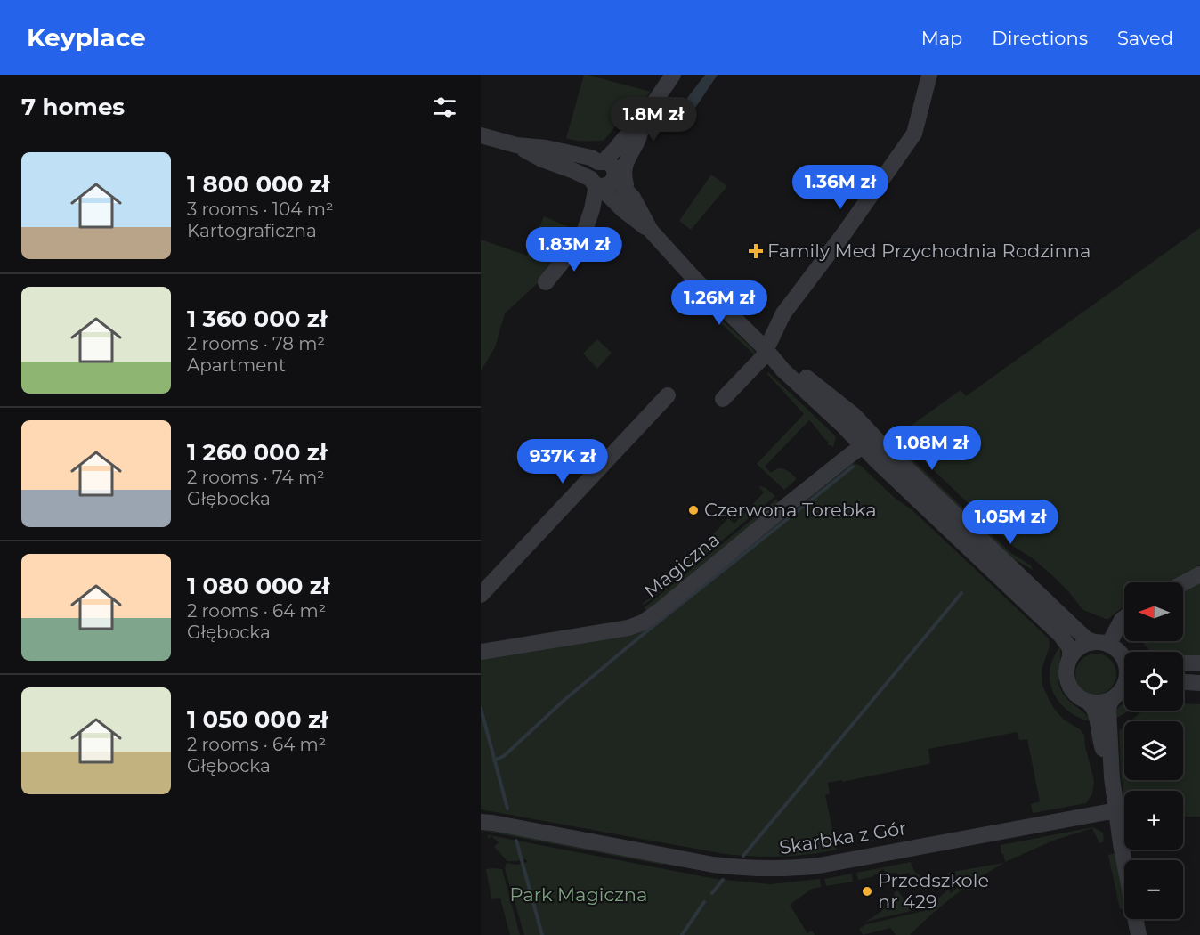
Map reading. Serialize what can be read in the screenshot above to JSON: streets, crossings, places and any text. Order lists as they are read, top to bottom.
{
  "streets": {
    "street": ["Magiczna", "Skarbka z Gór"]
  },
  "parks": ["Park Magiczna"],
  "places": {
    "health": ["Family Med Przychodnia Rodzinna"],
    "other": ["Czerwona Torebka", "Przedszkole nr 429"]
  },
  "north": "left",
  "page": {
    "header": "Keyplace",
    "nav": ["Map", "Directions", "Saved"],
    "heading": "7 homes",
    "price": [
      "1.8M zł",
      "1.36M zł",
      "1.83M zł",
      "1.26M zł",
      "1.08M zł",
      "937K zł",
      "1.05M zł"
    ],
    "list": [
      {
        "name": "1 800 000 zł",
        "note": "3 rooms · 104 m² · Kartograficzna"
      },
      {
        "name": "1 360 000 zł",
        "note": "2 rooms · 78 m² · Apartment"
      },
      {
        "name": "1 260 000 zł",
        "note": "2 rooms · 74 m² · Głębocka"
      },
      {
        "name": "1 080 000 zł",
        "note": "2 rooms · 64 m² · Głębocka"
      },
      {
        "name": "1 050 000 zł",
        "note": "2 rooms · 64 m² · Głębocka"
      }
    ],
    "map_buttons": ["+", "−"]
  }
}
